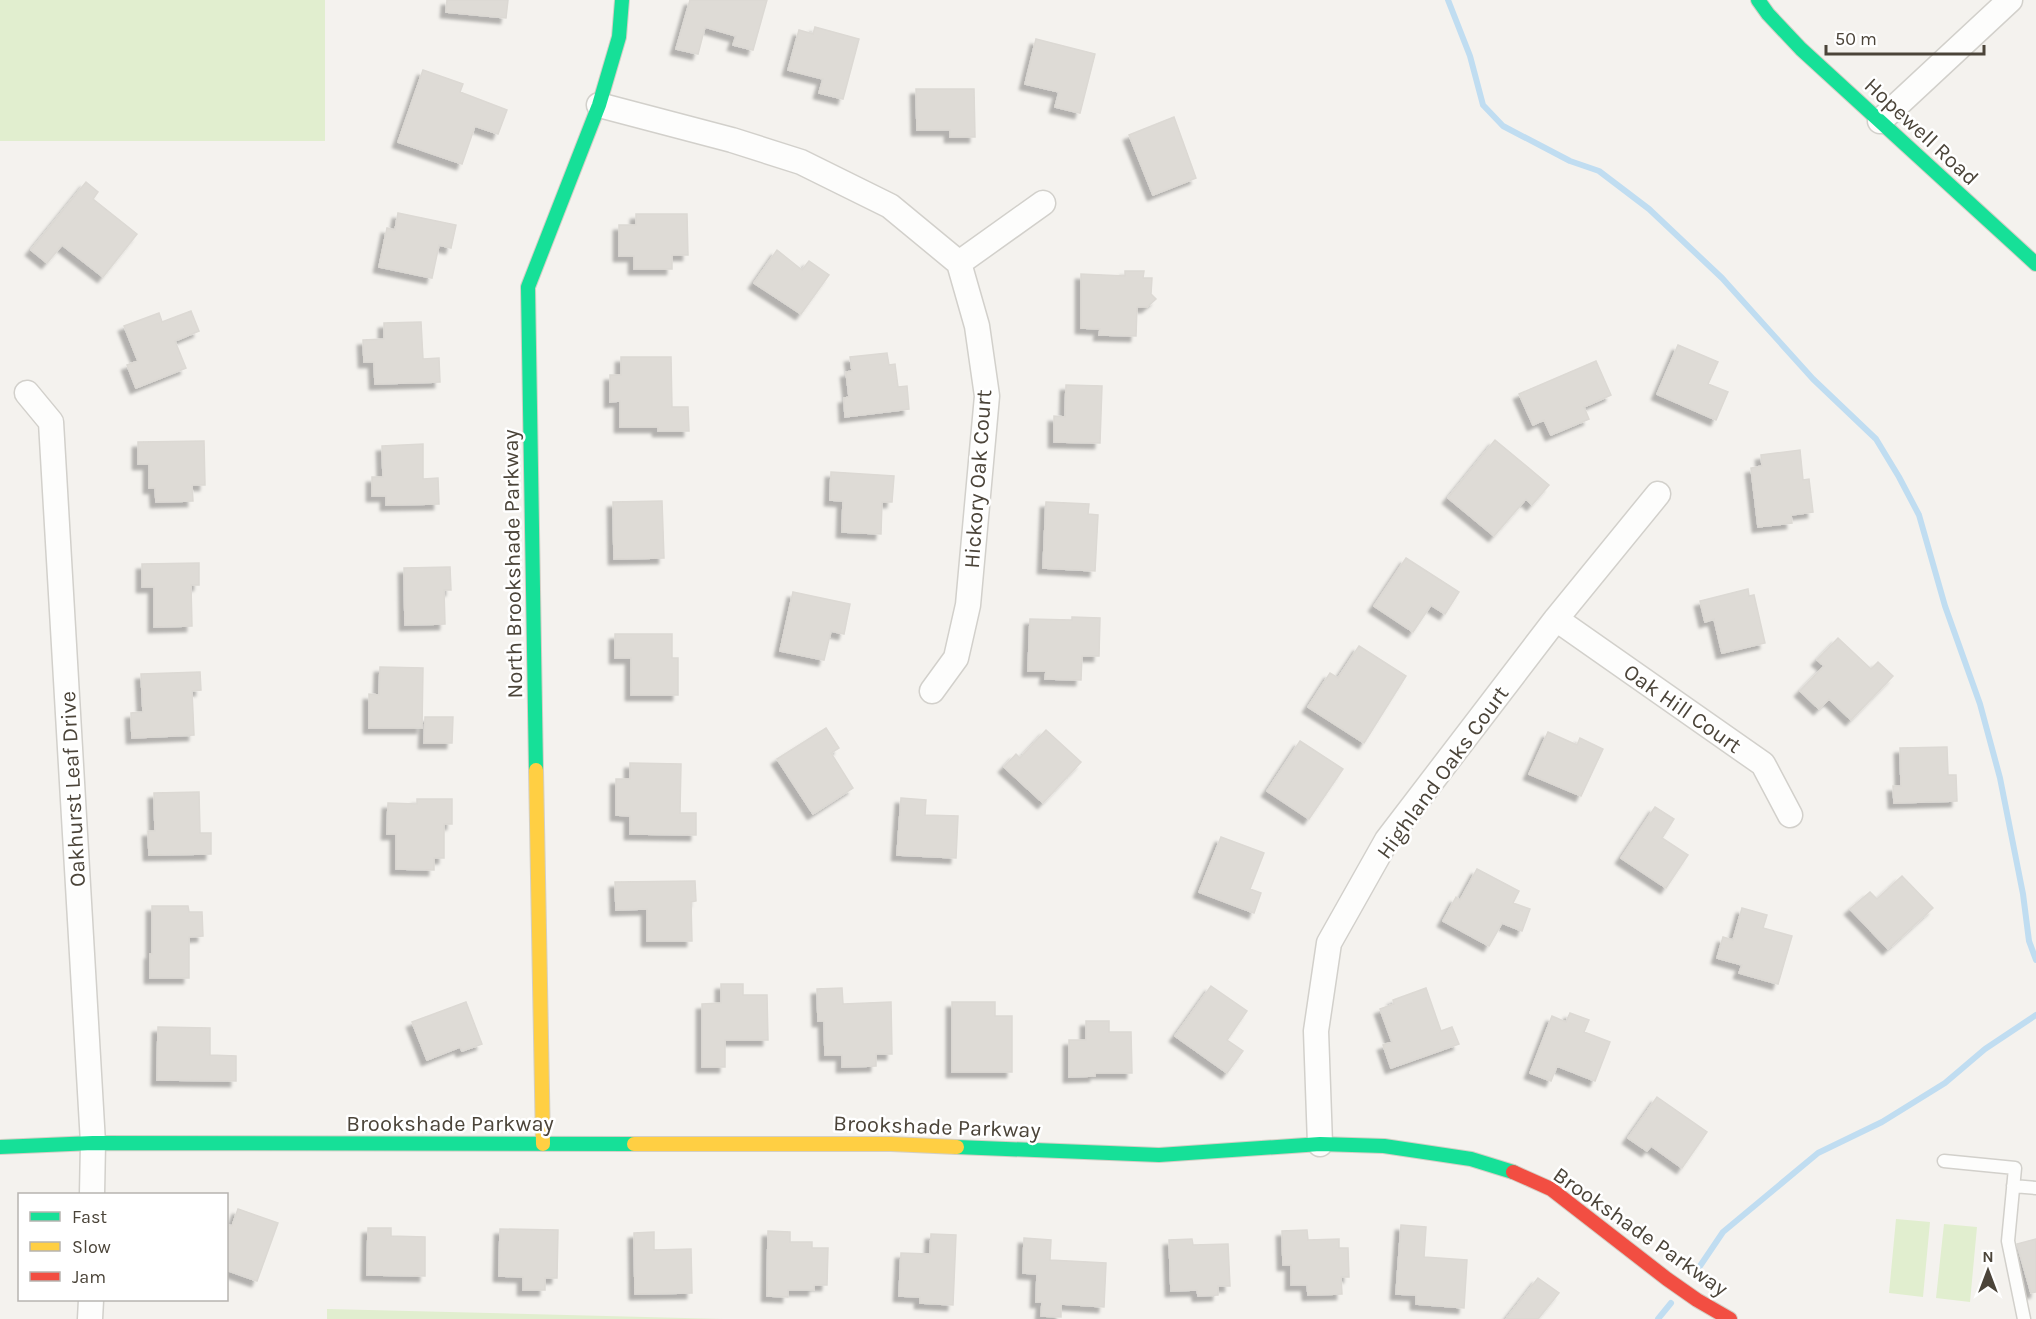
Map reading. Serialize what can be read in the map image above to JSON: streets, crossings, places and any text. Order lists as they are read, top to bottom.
{
  "streets": {
    "street": [
      "Hopewell Road",
      "Hickory Oak Court",
      "North Brookshade Parkway",
      "Oak Hill Court",
      "Highland Oaks Court",
      "Oakhurst Leaf Drive",
      "Brookshade Parkway"
    ]
  },
  "crossings": [
    ["North Brookshade Parkway", "Brookshade Parkway"],
    ["Oak Hill Court", "Highland Oaks Court"],
    ["Highland Oaks Court", "Brookshade Parkway"],
    ["Oakhurst Leaf Drive", "Brookshade Parkway"]
  ],
  "legend": ["Fast", "Slow", "Jam"],
  "scale_bar": "50 m",
  "north": "top"
}
